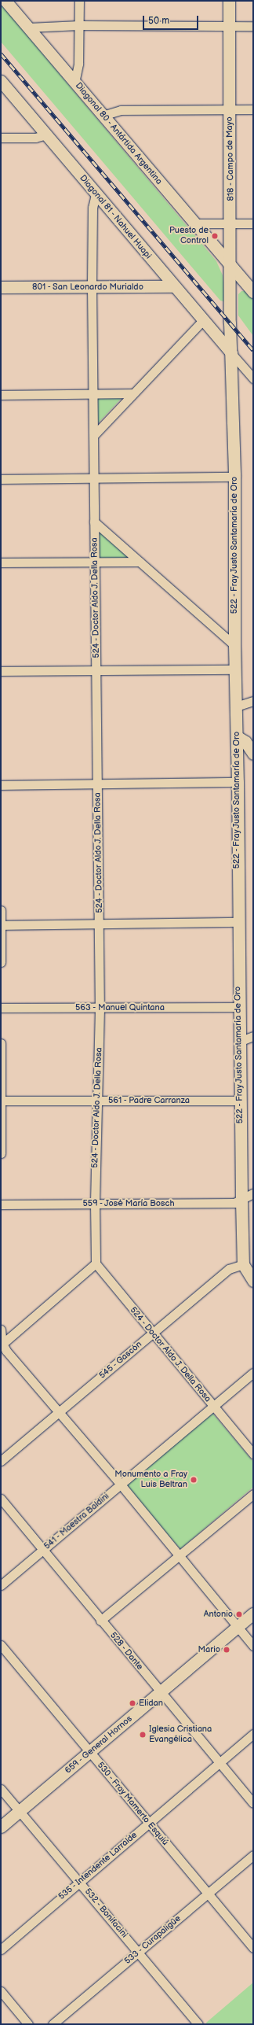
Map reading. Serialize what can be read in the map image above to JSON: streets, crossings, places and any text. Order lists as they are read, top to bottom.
{
  "streets": {
    "street": [
      "Diagonal 80 - Antártida Argentina",
      "818 - Campo de Mayo",
      "Diagonal 81 - Nahuel Huapi",
      "801 - San Leonardo Murialdo",
      "522 - Fray Justo Santamaría de Oro",
      "524 - Doctor Aldo J. Della Rosa",
      "563 - Manuel Quintana",
      "561 - Padre Carranza",
      "559 - José María Bosch",
      "545 - Gascón",
      "541 - Maestra Baldini",
      "528 - Dante",
      "659 - General Hornos",
      "530 - Fray Mamerto Esquiú",
      "535 - Intendente Larralde",
      "532 - Bonifacini",
      "533 - Curapaligüe"
    ]
  },
  "crossings": [
    ["Diagonal 80 - Antártida Argentina", "818 - Campo de Mayo"],
    ["818 - Campo de Mayo", "522 - Fray Justo Santamaría de Oro"],
    ["Diagonal 81 - Nahuel Huapi", "801 - San Leonardo Murialdo"],
    ["Diagonal 81 - Nahuel Huapi", "522 - Fray Justo Santamaría de Oro"],
    ["Diagonal 81 - Nahuel Huapi", "524 - Doctor Aldo J. Della Rosa"],
    ["801 - San Leonardo Murialdo", "524 - Doctor Aldo J. Della Rosa"],
    ["522 - Fray Justo Santamaría de Oro", "563 - Manuel Quintana"],
    ["522 - Fray Justo Santamaría de Oro", "561 - Padre Carranza"],
    ["522 - Fray Justo Santamaría de Oro", "559 - José María Bosch"],
    ["522 - Fray Justo Santamaría de Oro", "545 - Gascón"],
    ["524 - Doctor Aldo J. Della Rosa", "563 - Manuel Quintana"],
    ["524 - Doctor Aldo J. Della Rosa", "561 - Padre Carranza"],
    ["524 - Doctor Aldo J. Della Rosa", "559 - José María Bosch"],
    ["524 - Doctor Aldo J. Della Rosa", "545 - Gascón"],
    ["524 - Doctor Aldo J. Della Rosa", "541 - Maestra Baldini"],
    ["541 - Maestra Baldini", "528 - Dante"],
    ["528 - Dante", "659 - General Hornos"],
    ["528 - Dante", "535 - Intendente Larralde"],
    ["659 - General Hornos", "530 - Fray Mamerto Esquiú"],
    ["659 - General Hornos", "532 - Bonifacini"],
    ["530 - Fray Mamerto Esquiú", "535 - Intendente Larralde"],
    ["530 - Fray Mamerto Esquiú", "533 - Curapaligüe"],
    ["535 - Intendente Larralde", "532 - Bonifacini"],
    ["532 - Bonifacini", "533 - Curapaligüe"]
  ],
  "places": [
    "Puesto de Control",
    "Monumento a Fray Luis Beltran",
    "Antonio",
    "Mario",
    "Elidan",
    "Iglesia Cristiana Evangélica"
  ],
  "scale_bar": "50 m"
}
